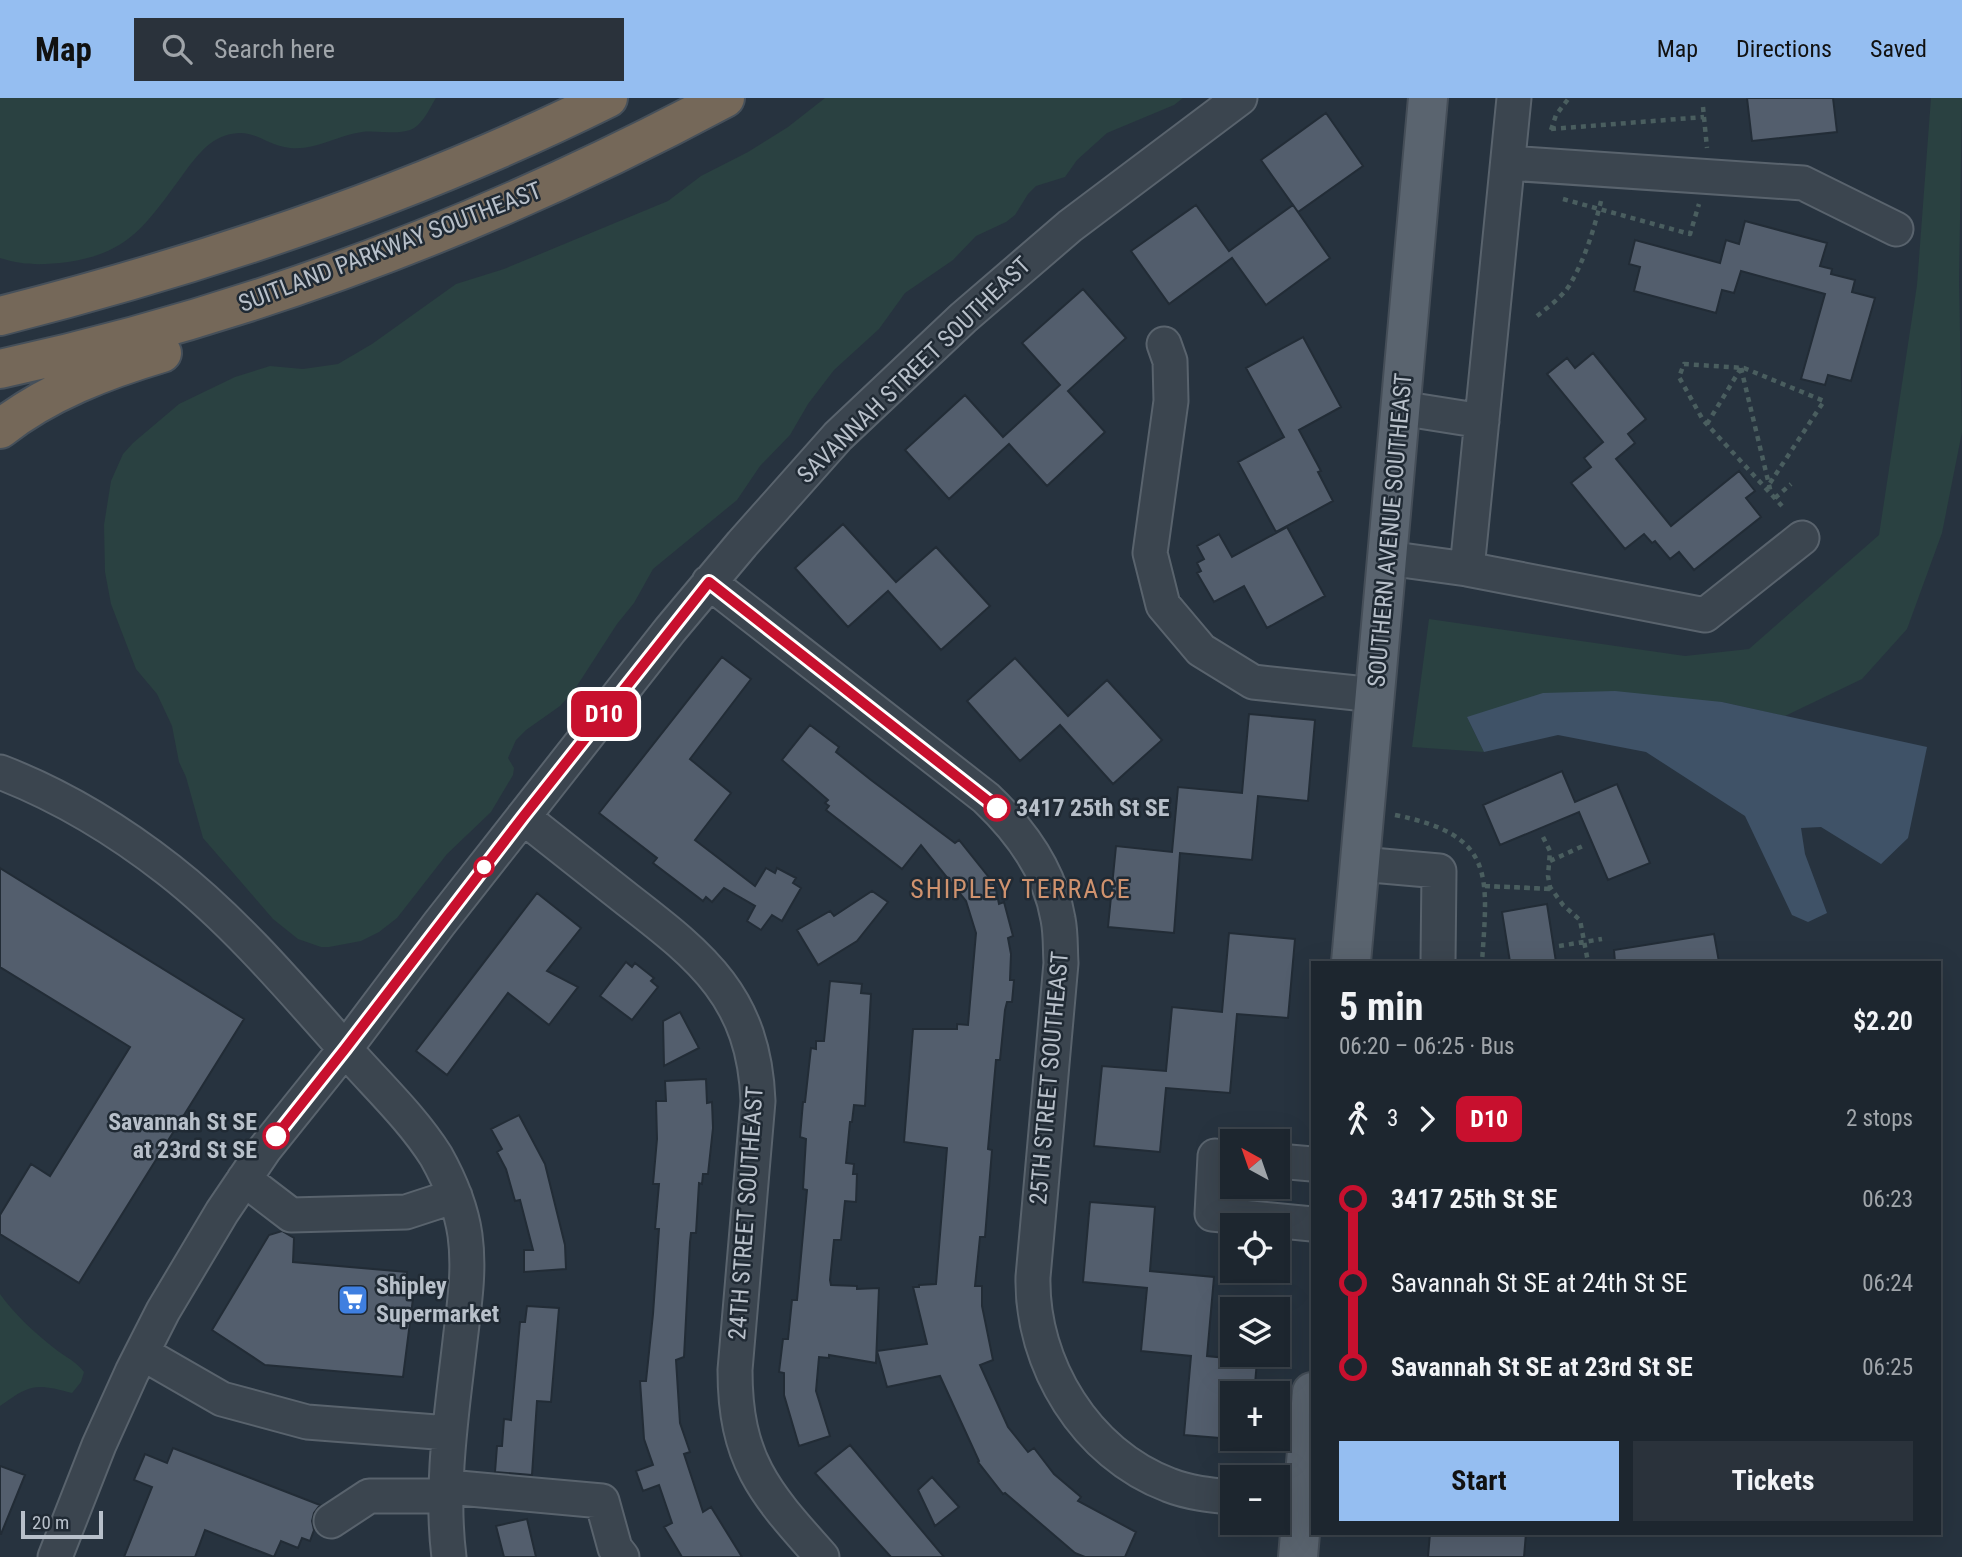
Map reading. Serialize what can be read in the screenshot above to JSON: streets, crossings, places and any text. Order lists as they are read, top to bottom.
{
  "streets": {
    "highway": ["SUITLAND PARKWAY SOUTHEAST"],
    "main road": ["SOUTHERN AVENUE SOUTHEAST"],
    "street": ["SAVANNAH STREET SOUTHEAST", "25TH STREET SOUTHEAST", "24TH STREET SOUTHEAST"]
  },
  "crossings": [
    ["SAVANNAH STREET SOUTHEAST", "25TH STREET SOUTHEAST"],
    ["SAVANNAH STREET SOUTHEAST", "24TH STREET SOUTHEAST"]
  ],
  "districts": ["SHIPLEY TERRACE"],
  "places": {
    "other": ["3417 25th St SE", "Savannah St SE at 23rd St SE"],
    "supermarket": ["Shipley Supermarket"]
  },
  "lines": ["bus line D10"],
  "scale_bar": "20 m",
  "north": "top left",
  "page": {
    "header": "Map",
    "search": "Search here",
    "nav": ["Map", "Directions", "Saved"],
    "on_map": "D10",
    "heading": ["5 min", "06:20 – 06:25 · Bus", "$2.20"],
    "legs": ["3", "D10", "2 stops"],
    "map_buttons": ["+", "−"],
    "list": [
      {
        "name": "3417 25th St SE",
        "value": "06:23"
      },
      {
        "name": "Savannah St SE at 24th St SE",
        "value": "06:24"
      },
      {
        "name": "Savannah St SE at 23rd St SE",
        "value": "06:25"
      }
    ],
    "buttons": ["Start", "Tickets"],
    "scale": "20 m"
  }
}
